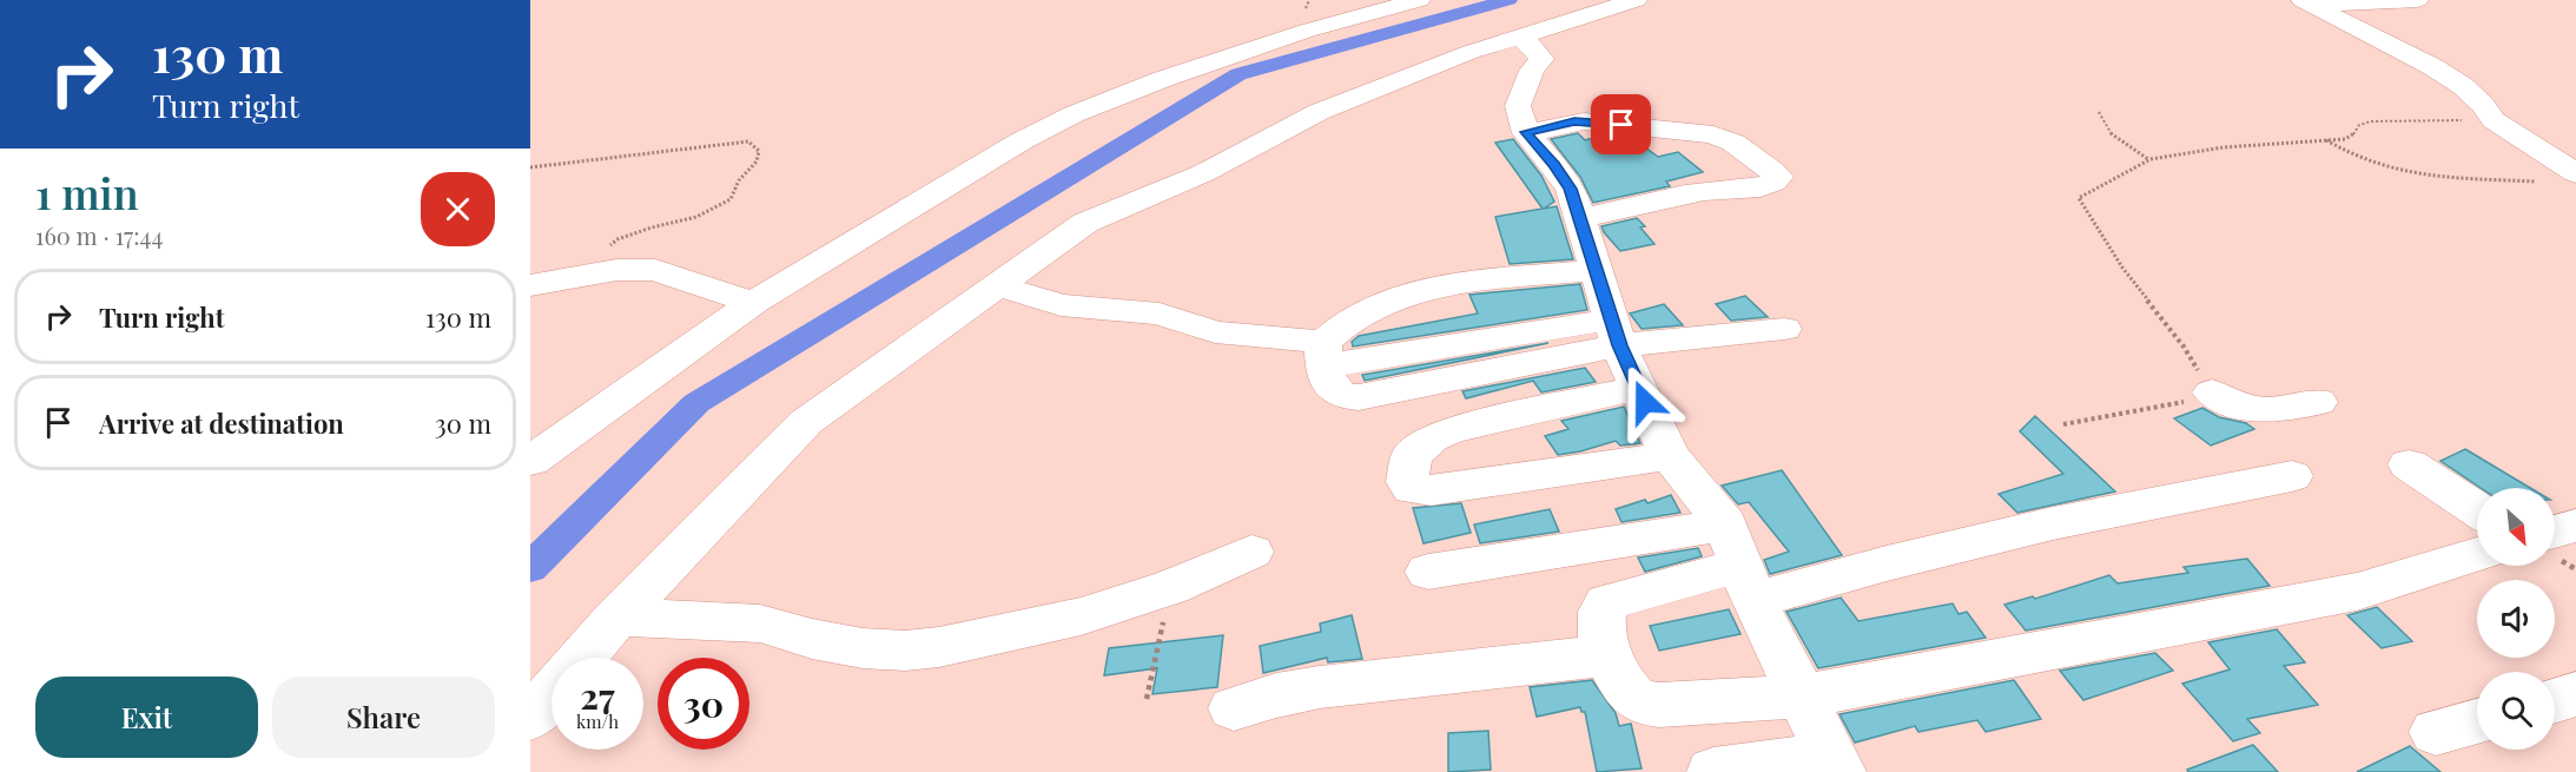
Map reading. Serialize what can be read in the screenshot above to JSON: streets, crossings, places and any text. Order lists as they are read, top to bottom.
{
  "north": "bottom right",
  "page": {
    "turn": ["130 m", "Turn right"],
    "heading": ["1 min", "160 m · 17:44"],
    "list": [
      {
        "name": "Turn right",
        "value": "130 m"
      },
      {
        "name": "Arrive at destination",
        "value": "30 m"
      }
    ],
    "speed": "27 km/h",
    "limit": "30",
    "buttons": ["Exit", "Share"]
  }
}
